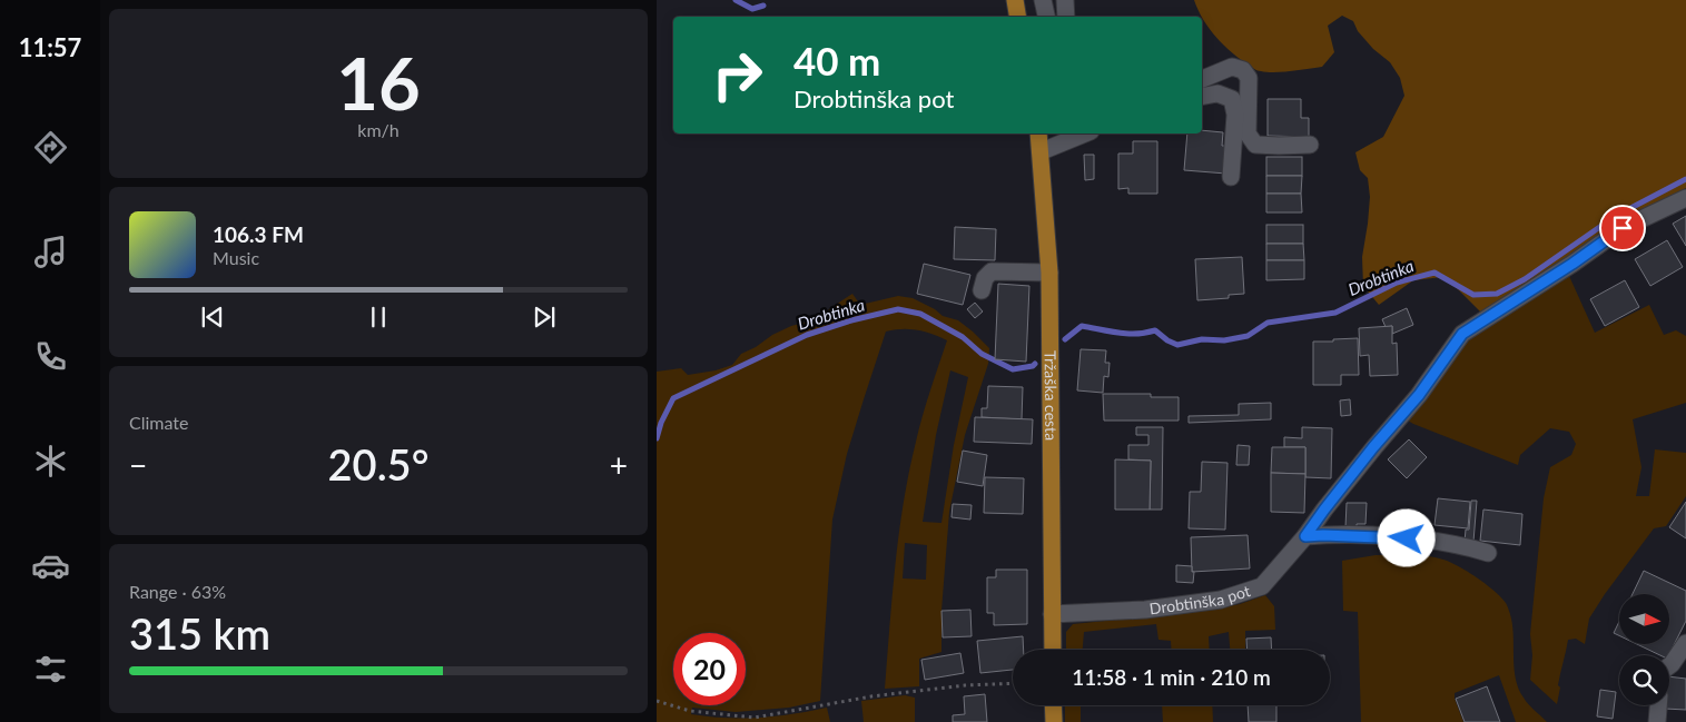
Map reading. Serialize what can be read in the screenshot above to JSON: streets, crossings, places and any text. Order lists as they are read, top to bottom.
{
  "streets": {
    "main road": ["Tržaška cesta"],
    "street": ["Drobtinška pot"]
  },
  "crossings": [
    ["Tržaška cesta", "Drobtinška pot"]
  ],
  "water": ["Drobtinka"],
  "north": "right",
  "page": {
    "tabs": "11:57",
    "tile": [
      ["16", "km/h"],
      "Climate",
      ["Range · 63%", "315 km"]
    ],
    "turn": ["40 m", "Drobtinška pot"],
    "song": ["106.3 FM", "Music"],
    "heat": ["−", "20.5°", "+"],
    "limit": "20",
    "trip": "11:58 · 1 min · 210 m"
  }
}
